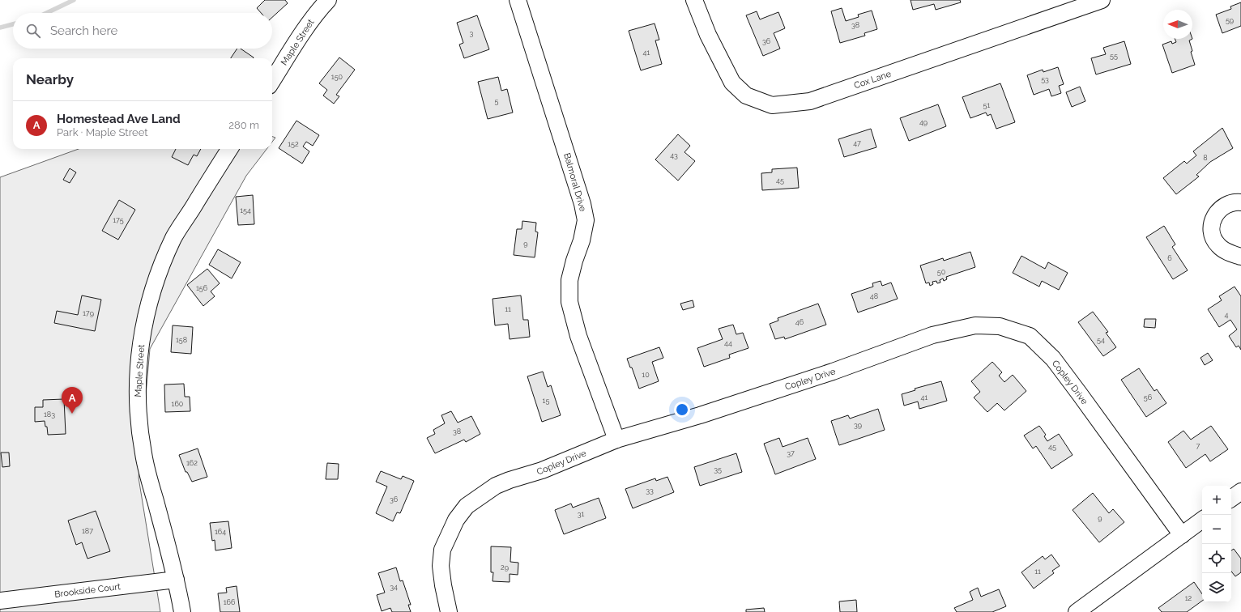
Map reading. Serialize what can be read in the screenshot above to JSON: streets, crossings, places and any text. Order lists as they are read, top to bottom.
{
  "streets": {
    "street": [
      "Maple Street",
      "Cox Lane",
      "Balmoral Drive",
      "Copley Drive",
      "Brookside Court"
    ]
  },
  "crossings": [
    ["Maple Street", "Brookside Court"],
    ["Balmoral Drive", "Copley Drive"]
  ],
  "house_numbers": [
    "59",
    "38",
    "3",
    "36",
    "41",
    "55",
    "150",
    "53",
    "5",
    "51",
    "49",
    "47",
    "152",
    "43",
    "8",
    "45",
    "154",
    "175",
    "9",
    "6",
    "50",
    "156",
    "48",
    "11",
    "179",
    "4",
    "46",
    "158",
    "54",
    "44",
    "10",
    "41",
    "56",
    "15",
    "160",
    "183",
    "39",
    "38",
    "7",
    "45",
    "37",
    "162",
    "35",
    "33",
    "36",
    "31",
    "9",
    "187",
    "164",
    "29",
    "11",
    "34",
    "12",
    "166"
  ],
  "north": "left",
  "page": {
    "search": "Search here",
    "heading": "Nearby",
    "list": [
      {
        "mark": "A",
        "name": "Homestead Ave Land",
        "note": "Park · Maple Street",
        "value": "280 m"
      }
    ],
    "pins": "A",
    "map_buttons": ["+", "−"]
  }
}
